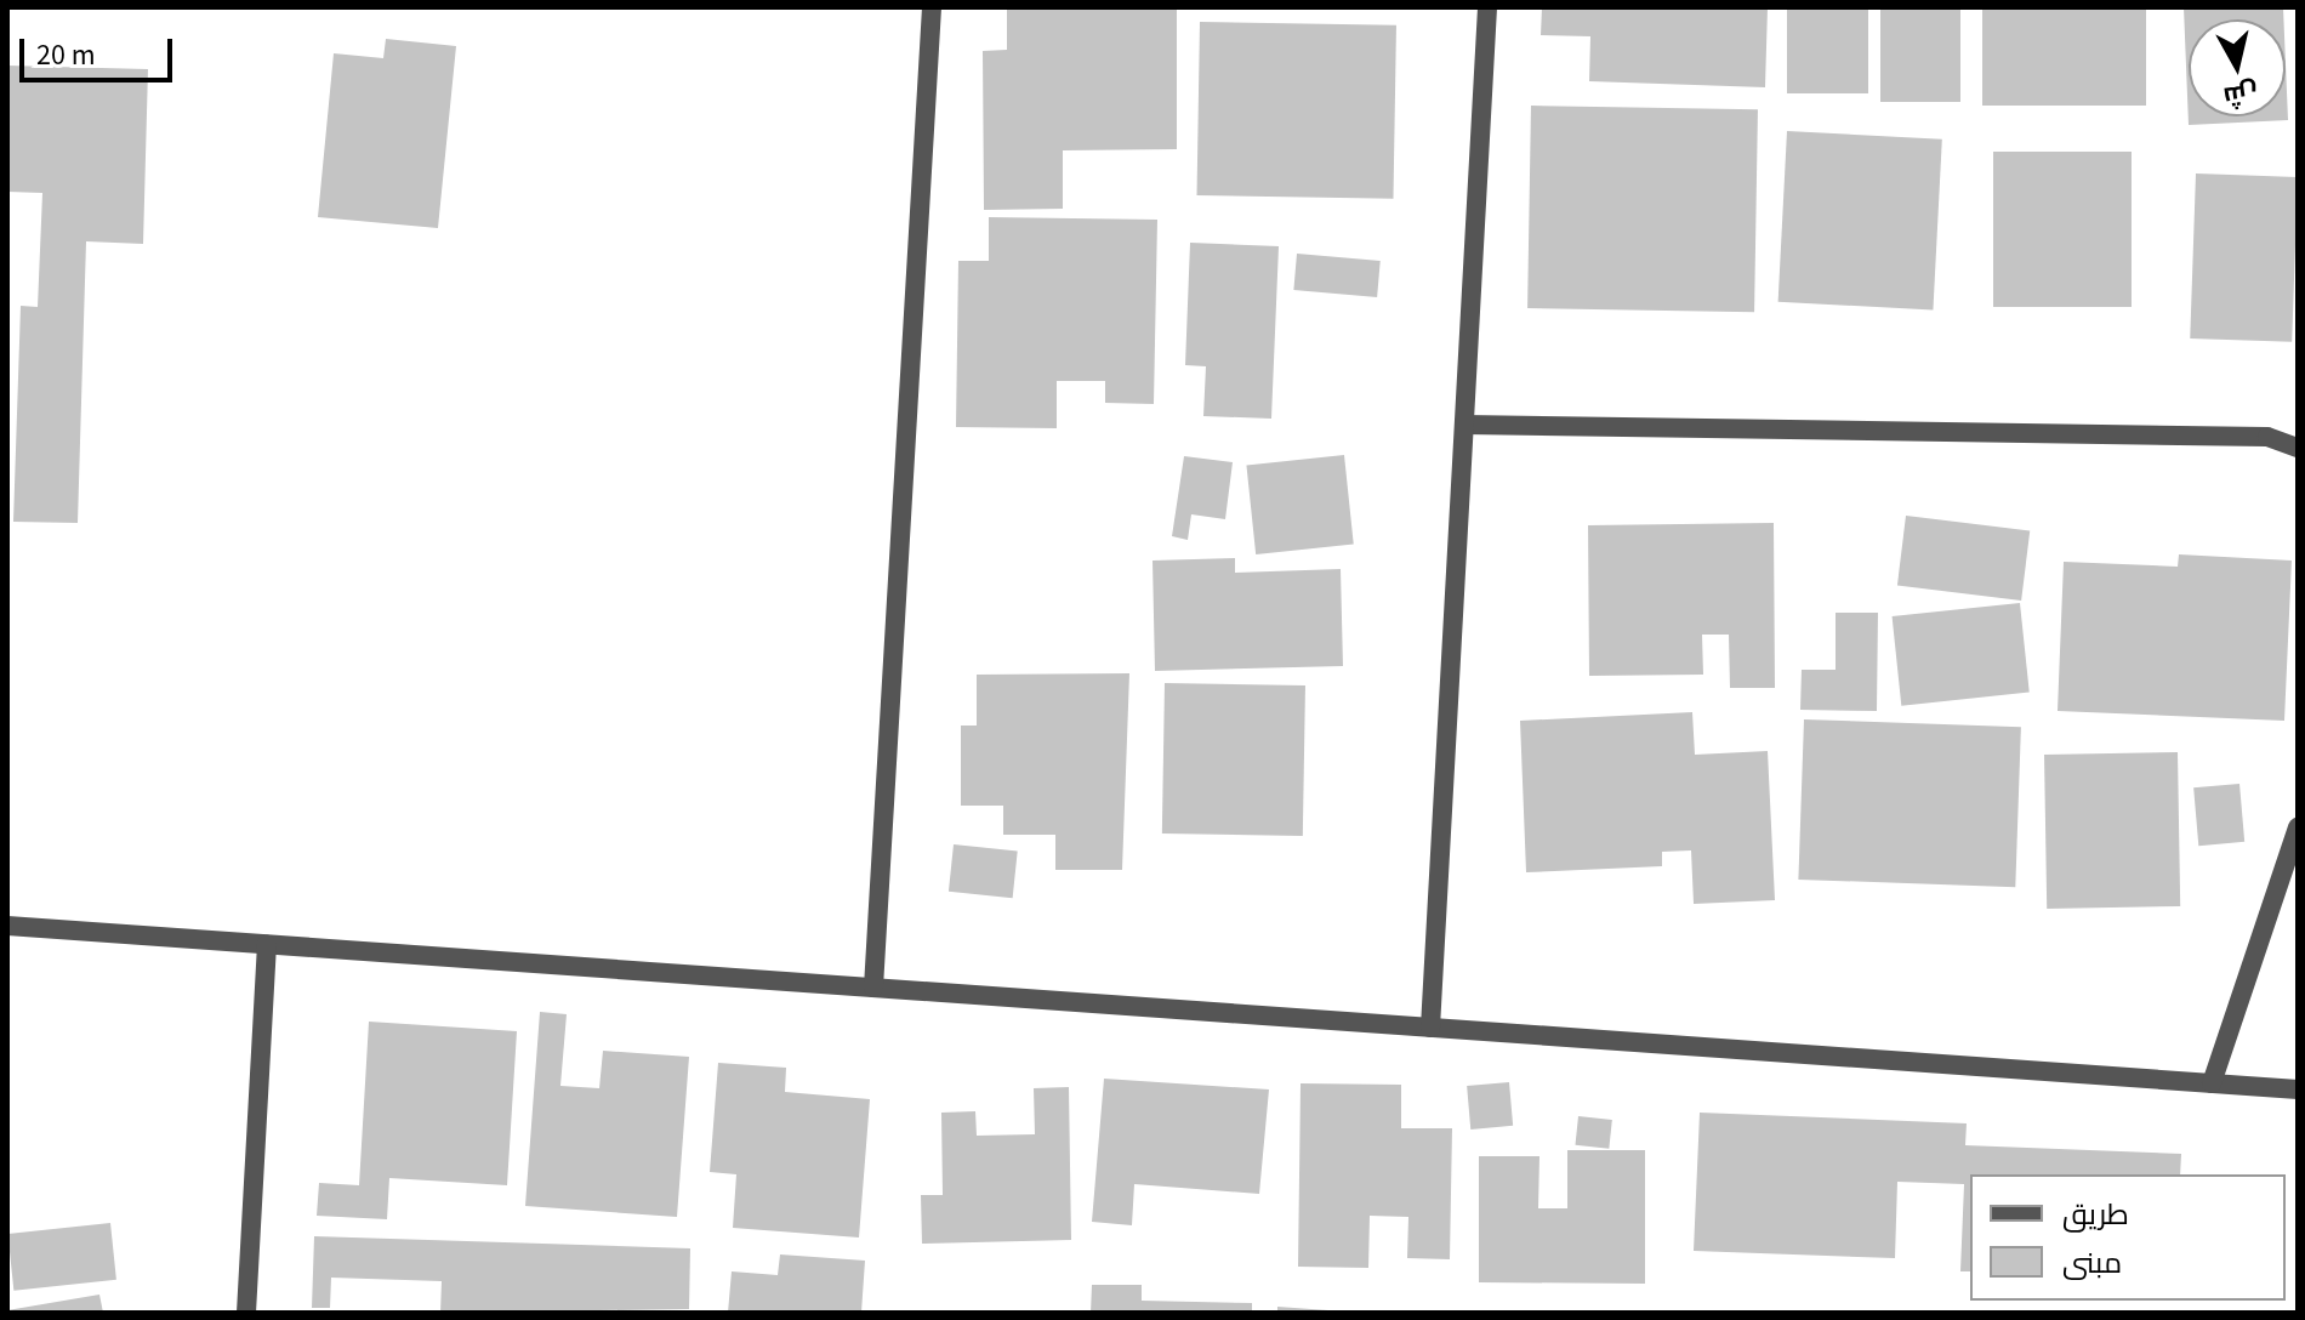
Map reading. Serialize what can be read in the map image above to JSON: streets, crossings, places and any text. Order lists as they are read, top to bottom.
{
  "legend": ["طريق", "مبنى"],
  "scale_bar": "20 m",
  "north": "bottom"
}
